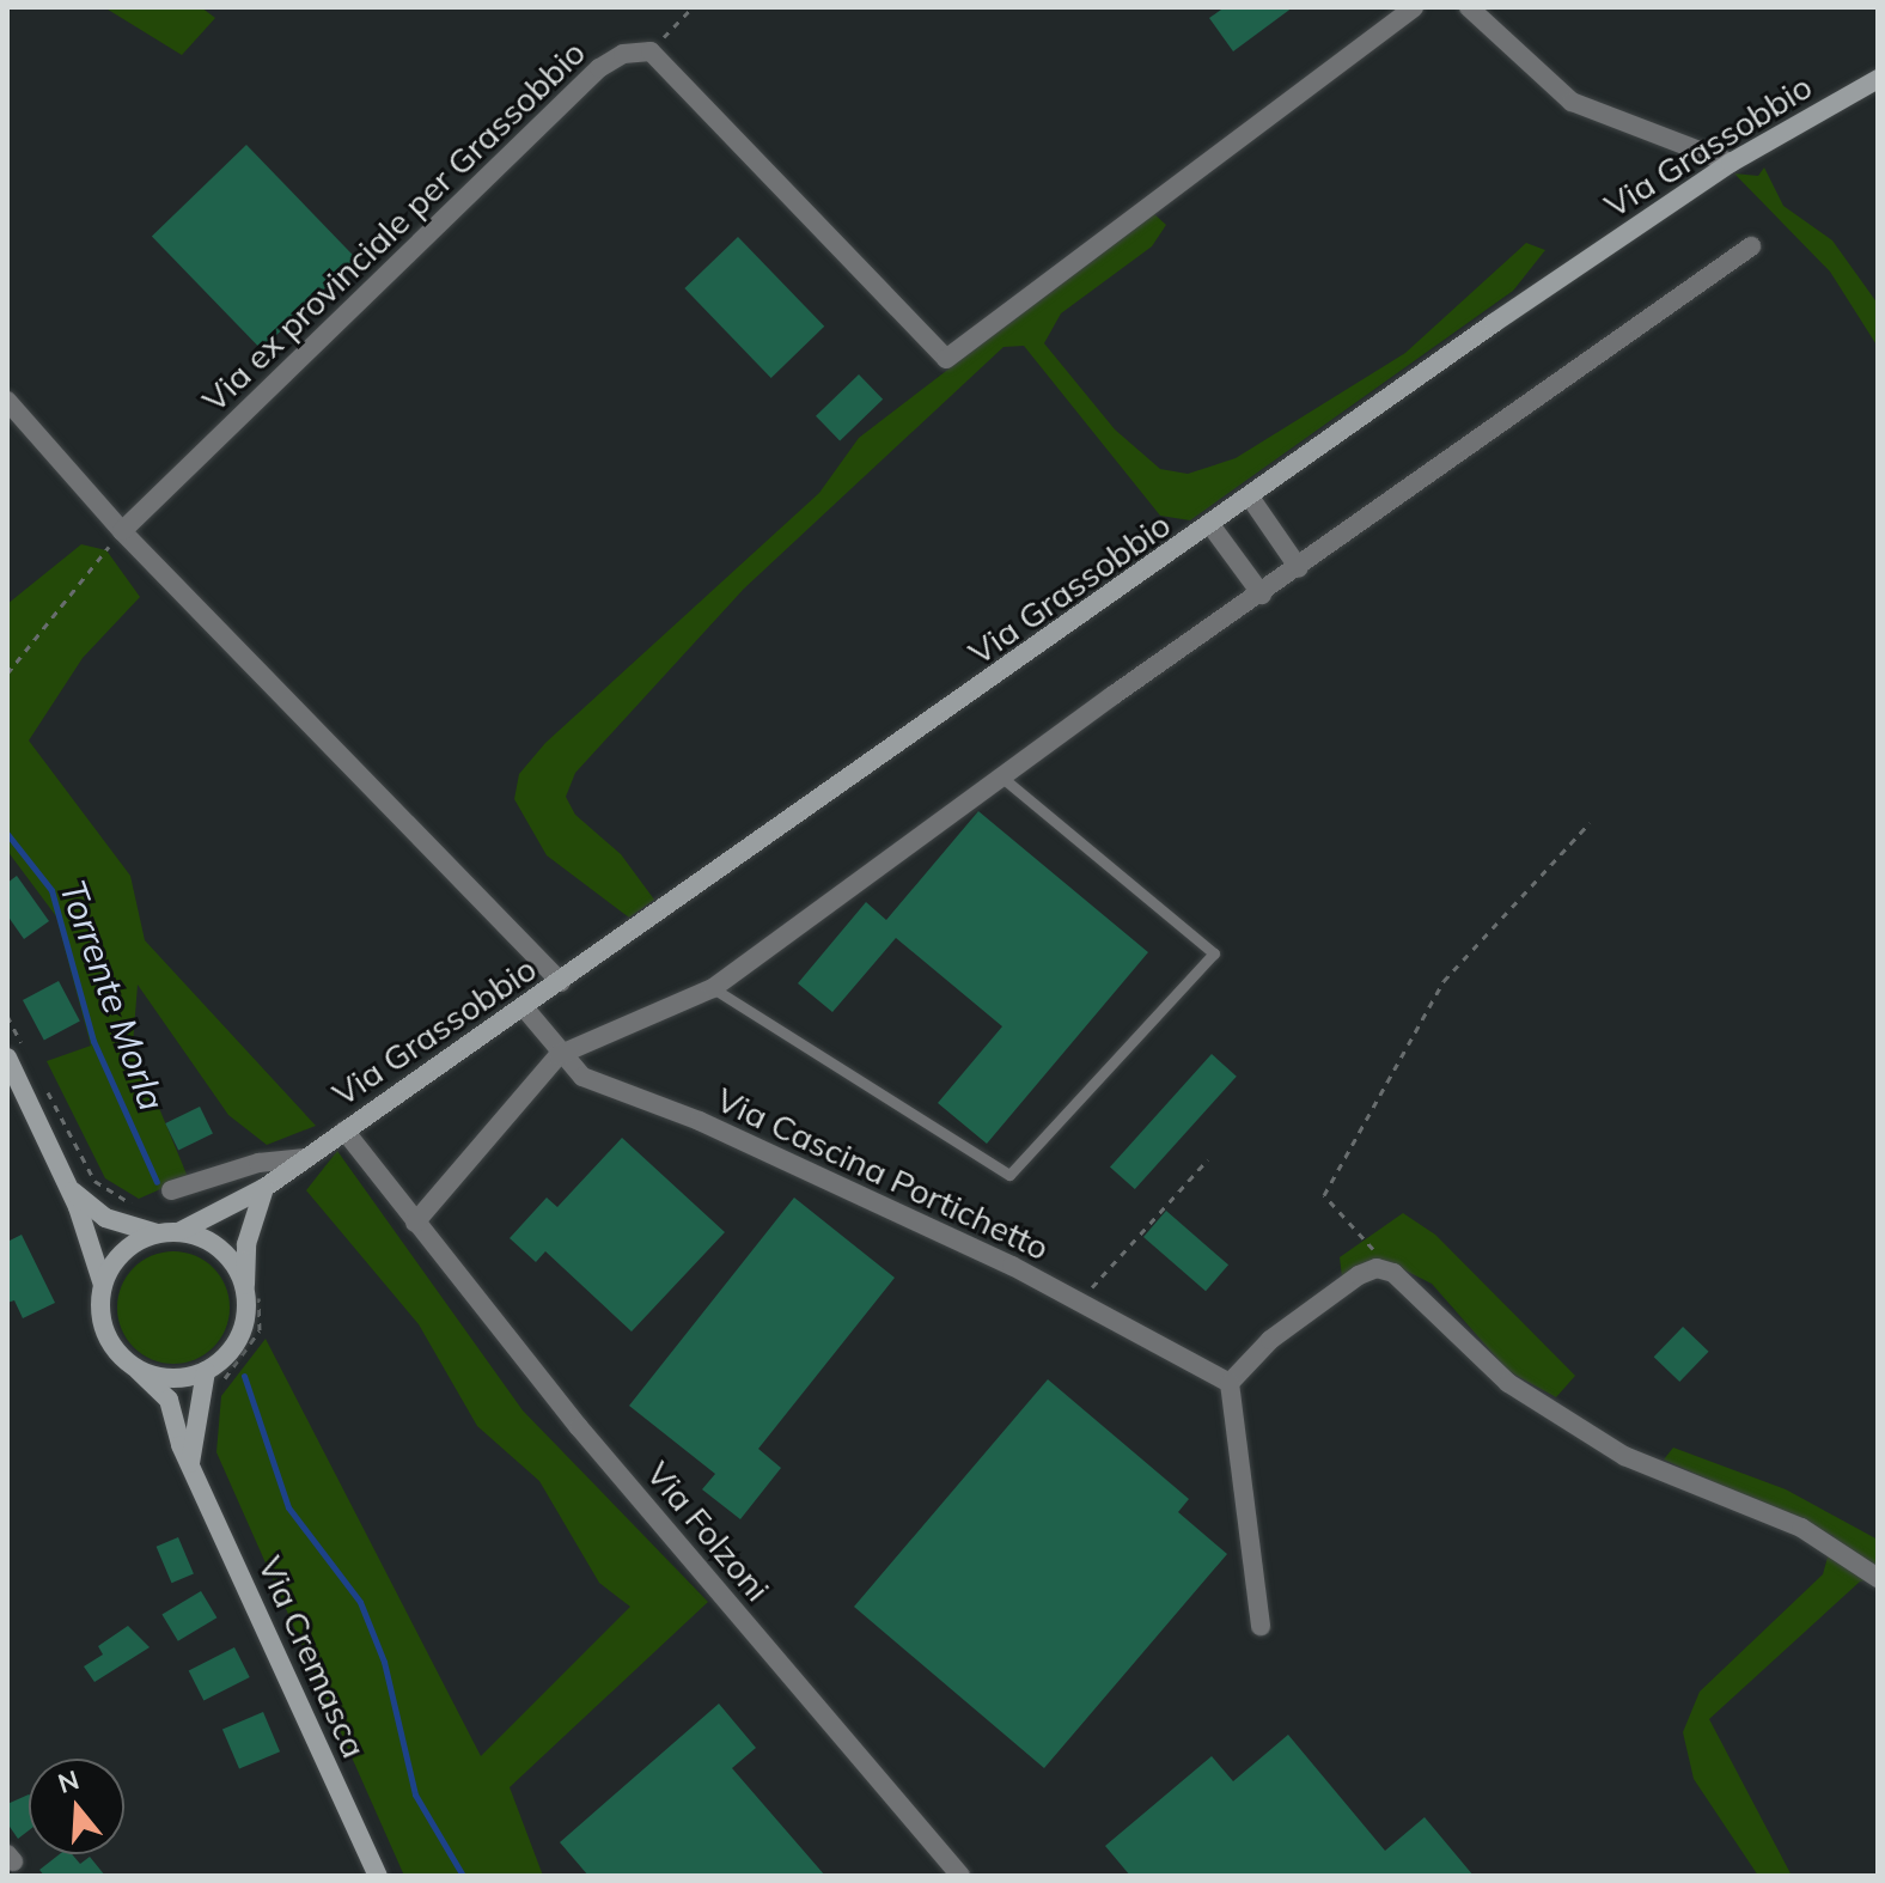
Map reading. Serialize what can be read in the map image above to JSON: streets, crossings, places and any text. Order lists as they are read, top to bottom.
{
  "streets": {
    "street": [
      "Via Grassobbio",
      "Via ex provinciale per Grassobbio",
      "Via Cascina Portichetto",
      "Via Folzoni",
      "Via Cremasca"
    ]
  },
  "crossings": [
    ["Via Grassobbio", "Via Cascina Portichetto"],
    ["Via Grassobbio", "Via Folzoni"],
    ["Via Grassobbio", "Via Cremasca"]
  ],
  "water": ["Torrente Morla"],
  "north": "top"
}
